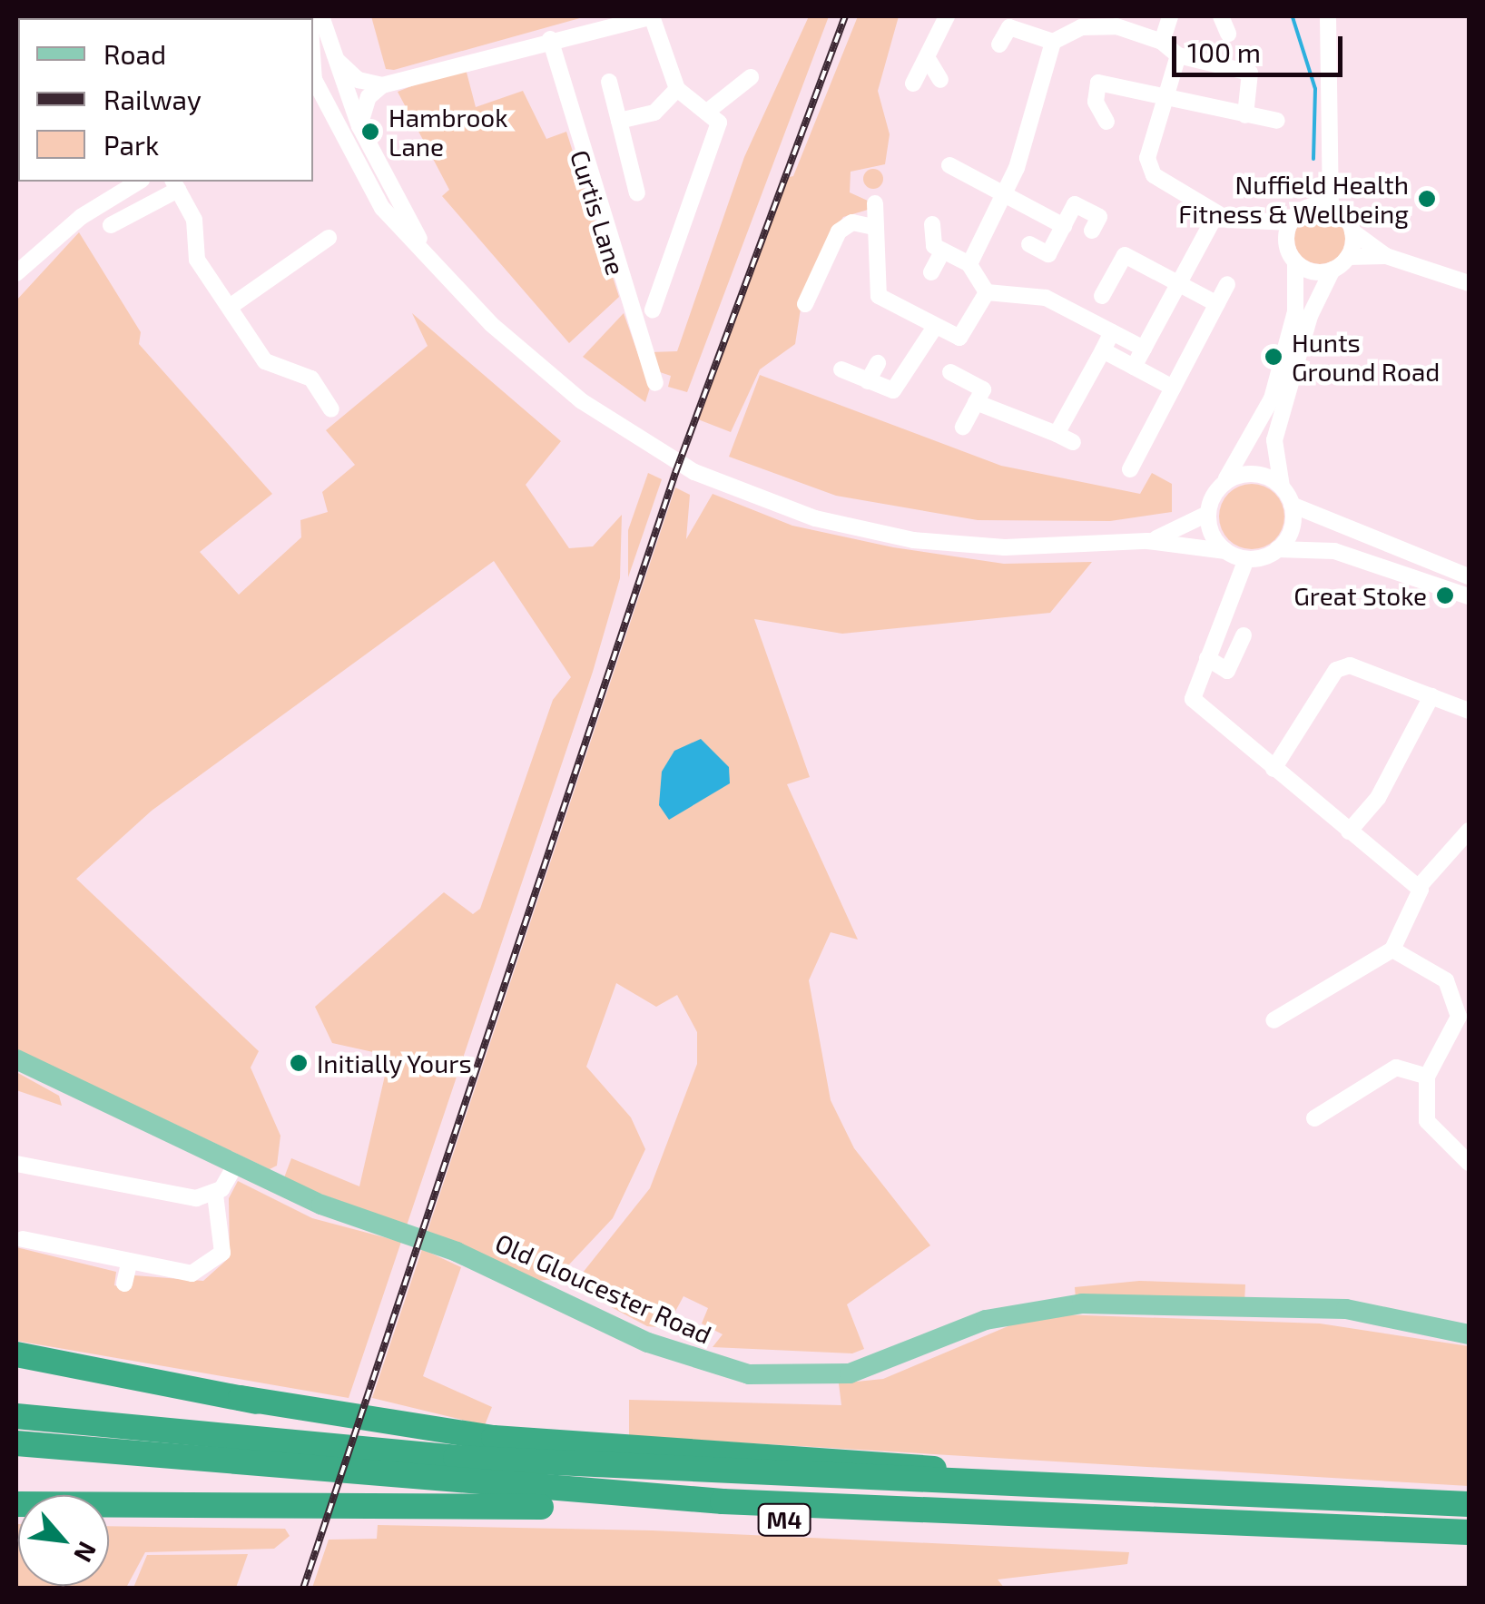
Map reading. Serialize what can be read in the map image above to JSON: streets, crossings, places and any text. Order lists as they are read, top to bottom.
{
  "streets": {
    "highway": ["M4"],
    "main road": ["Old Gloucester Road"],
    "street": ["Curtis Lane"]
  },
  "places": [
    "Hambrook Lane",
    "Nuffield Health Fitness & Wellbeing",
    "Hunts Ground Road",
    "Great Stoke",
    "Initially Yours"
  ],
  "legend": ["Road", "Railway", "Park"],
  "scale_bar": "100 m",
  "north": "bottom right"
}
